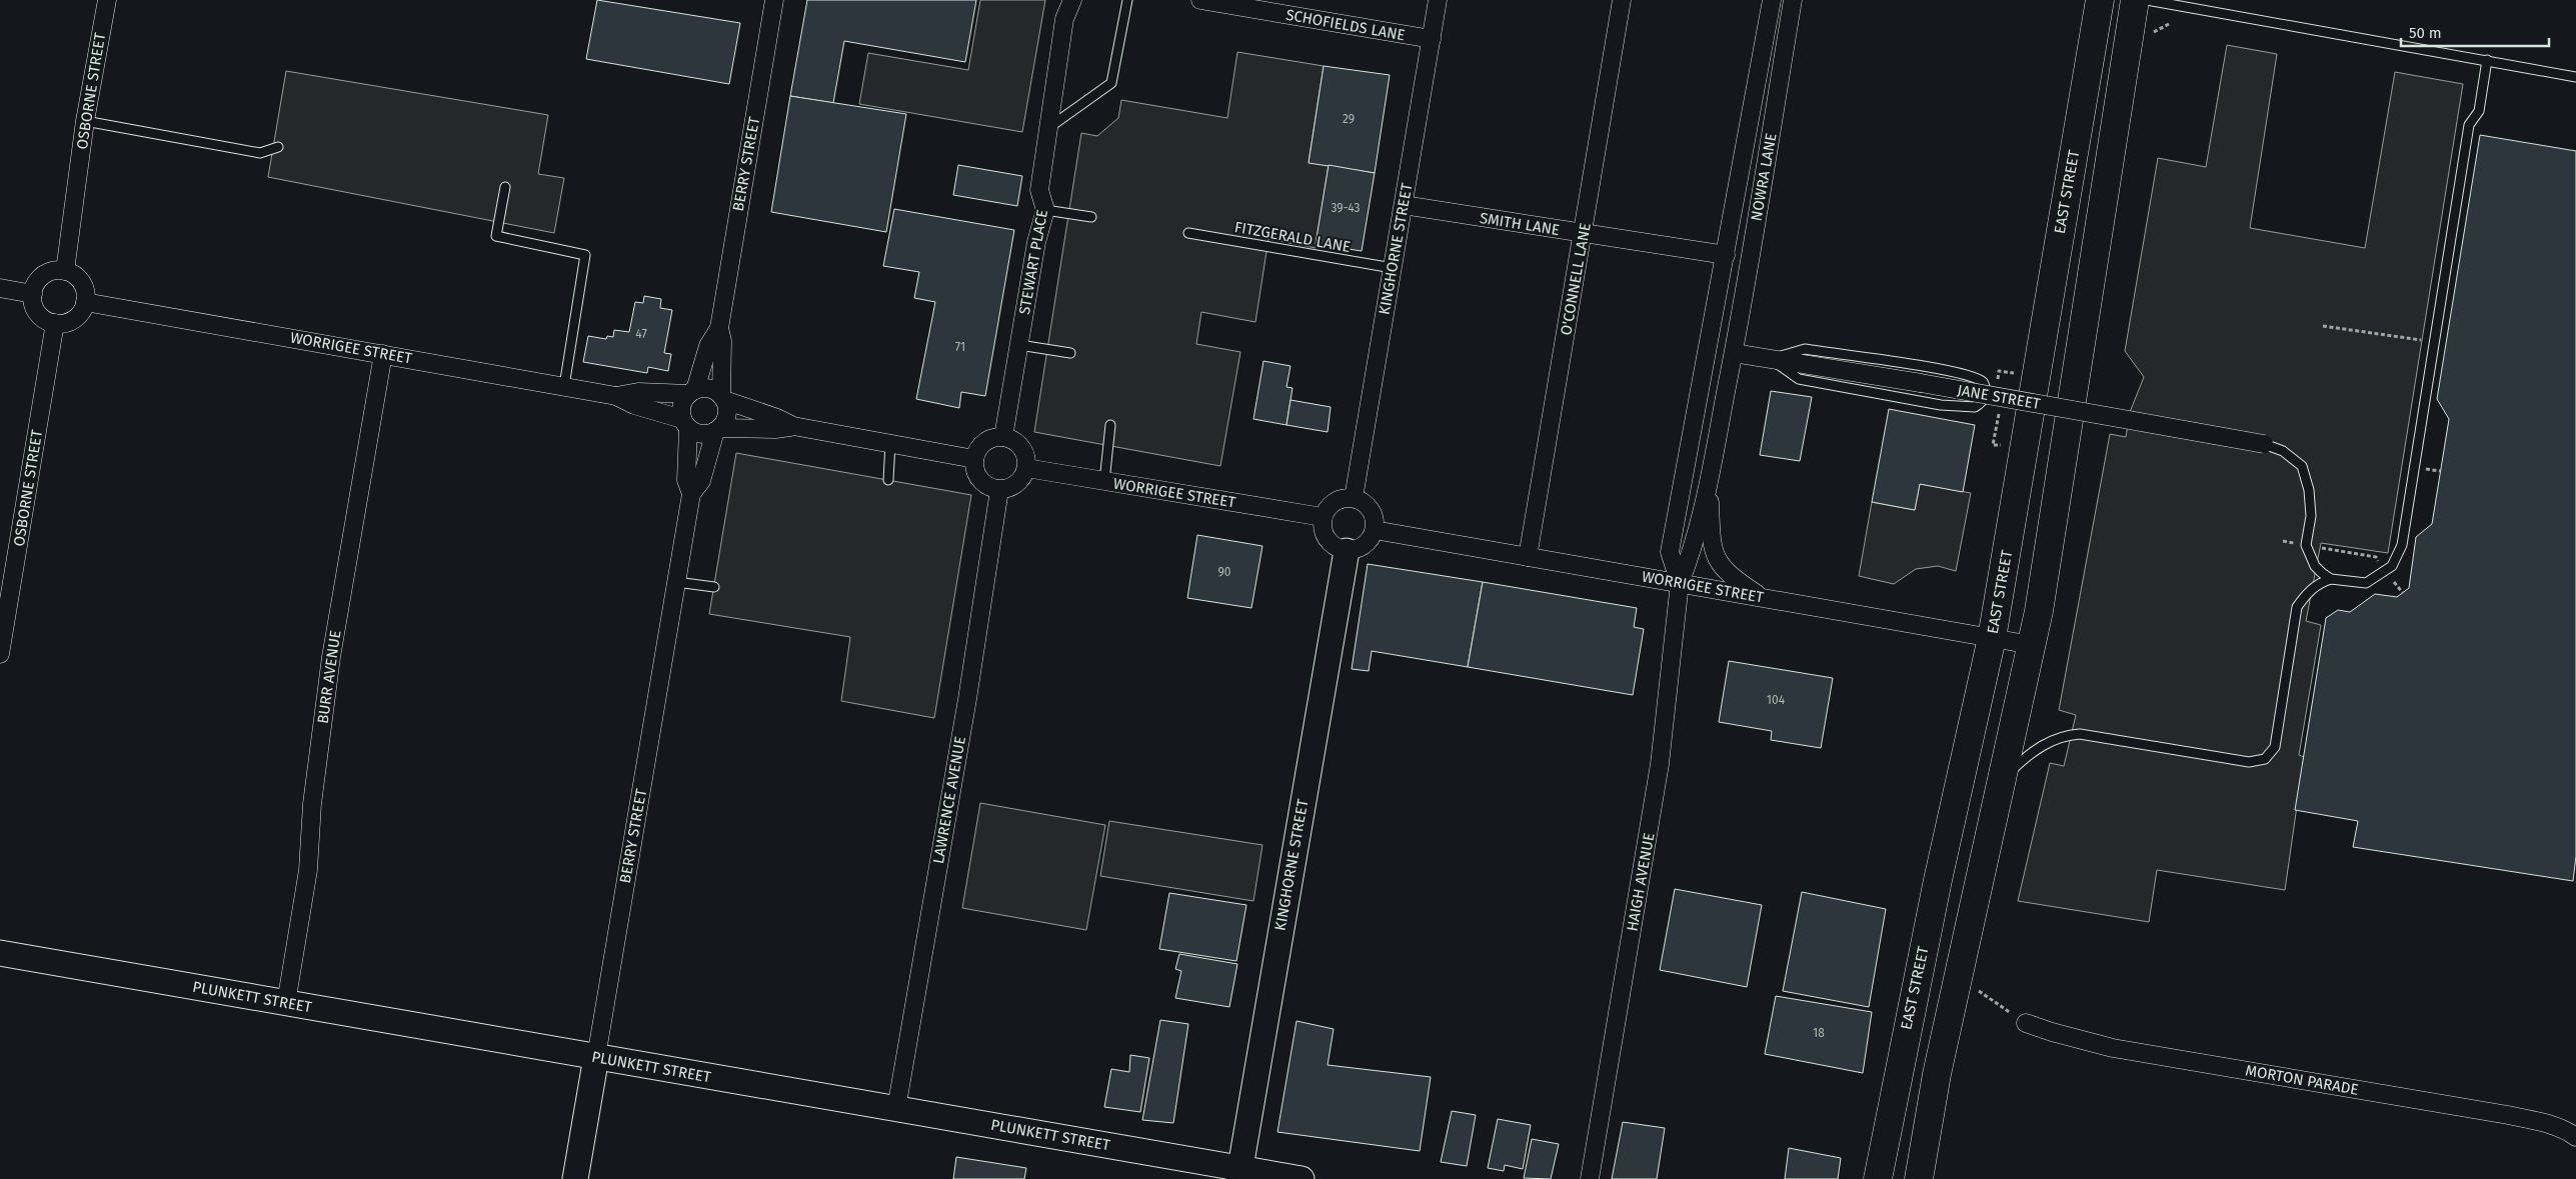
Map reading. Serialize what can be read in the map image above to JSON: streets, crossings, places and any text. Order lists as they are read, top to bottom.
{
  "streets": {
    "highway": ["EAST STREET"],
    "street": [
      "SCHOFIELDS LANE",
      "OSBORNE STREET",
      "BERRY STREET",
      "NOWRA LANE",
      "SMITH LANE",
      "KINGHORNE STREET",
      "STEWART PLACE",
      "O'CONNELL LANE",
      "WORRIGEE STREET",
      "JANE STREET",
      "BURR AVENUE",
      "LAWRENCE AVENUE",
      "HAIGH AVENUE",
      "PLUNKETT STREET",
      "MORTON PARADE"
    ],
    "lane": ["FITZGERALD LANE"]
  },
  "crossings": [
    ["SCHOFIELDS LANE", "KINGHORNE STREET"],
    ["OSBORNE STREET", "WORRIGEE STREET"],
    ["BERRY STREET", "WORRIGEE STREET"],
    ["BERRY STREET", "PLUNKETT STREET"],
    ["NOWRA LANE", "SMITH LANE"],
    ["NOWRA LANE", "WORRIGEE STREET"],
    ["NOWRA LANE", "JANE STREET"],
    ["NOWRA LANE", "HAIGH AVENUE"],
    ["EAST STREET", "WORRIGEE STREET"],
    ["SMITH LANE", "KINGHORNE STREET"],
    ["SMITH LANE", "O'CONNELL LANE"],
    ["FITZGERALD LANE", "KINGHORNE STREET"],
    ["KINGHORNE STREET", "WORRIGEE STREET"],
    ["KINGHORNE STREET", "PLUNKETT STREET"],
    ["STEWART PLACE", "WORRIGEE STREET"],
    ["STEWART PLACE", "LAWRENCE AVENUE"],
    ["O'CONNELL LANE", "WORRIGEE STREET"],
    ["WORRIGEE STREET", "BURR AVENUE"],
    ["WORRIGEE STREET", "LAWRENCE AVENUE"],
    ["WORRIGEE STREET", "HAIGH AVENUE"],
    ["BURR AVENUE", "PLUNKETT STREET"],
    ["LAWRENCE AVENUE", "PLUNKETT STREET"]
  ],
  "house_numbers": [
    "29",
    "39-43",
    "47",
    "71",
    "90",
    "104",
    "18"
  ],
  "scale_bar": "50 m"
}
